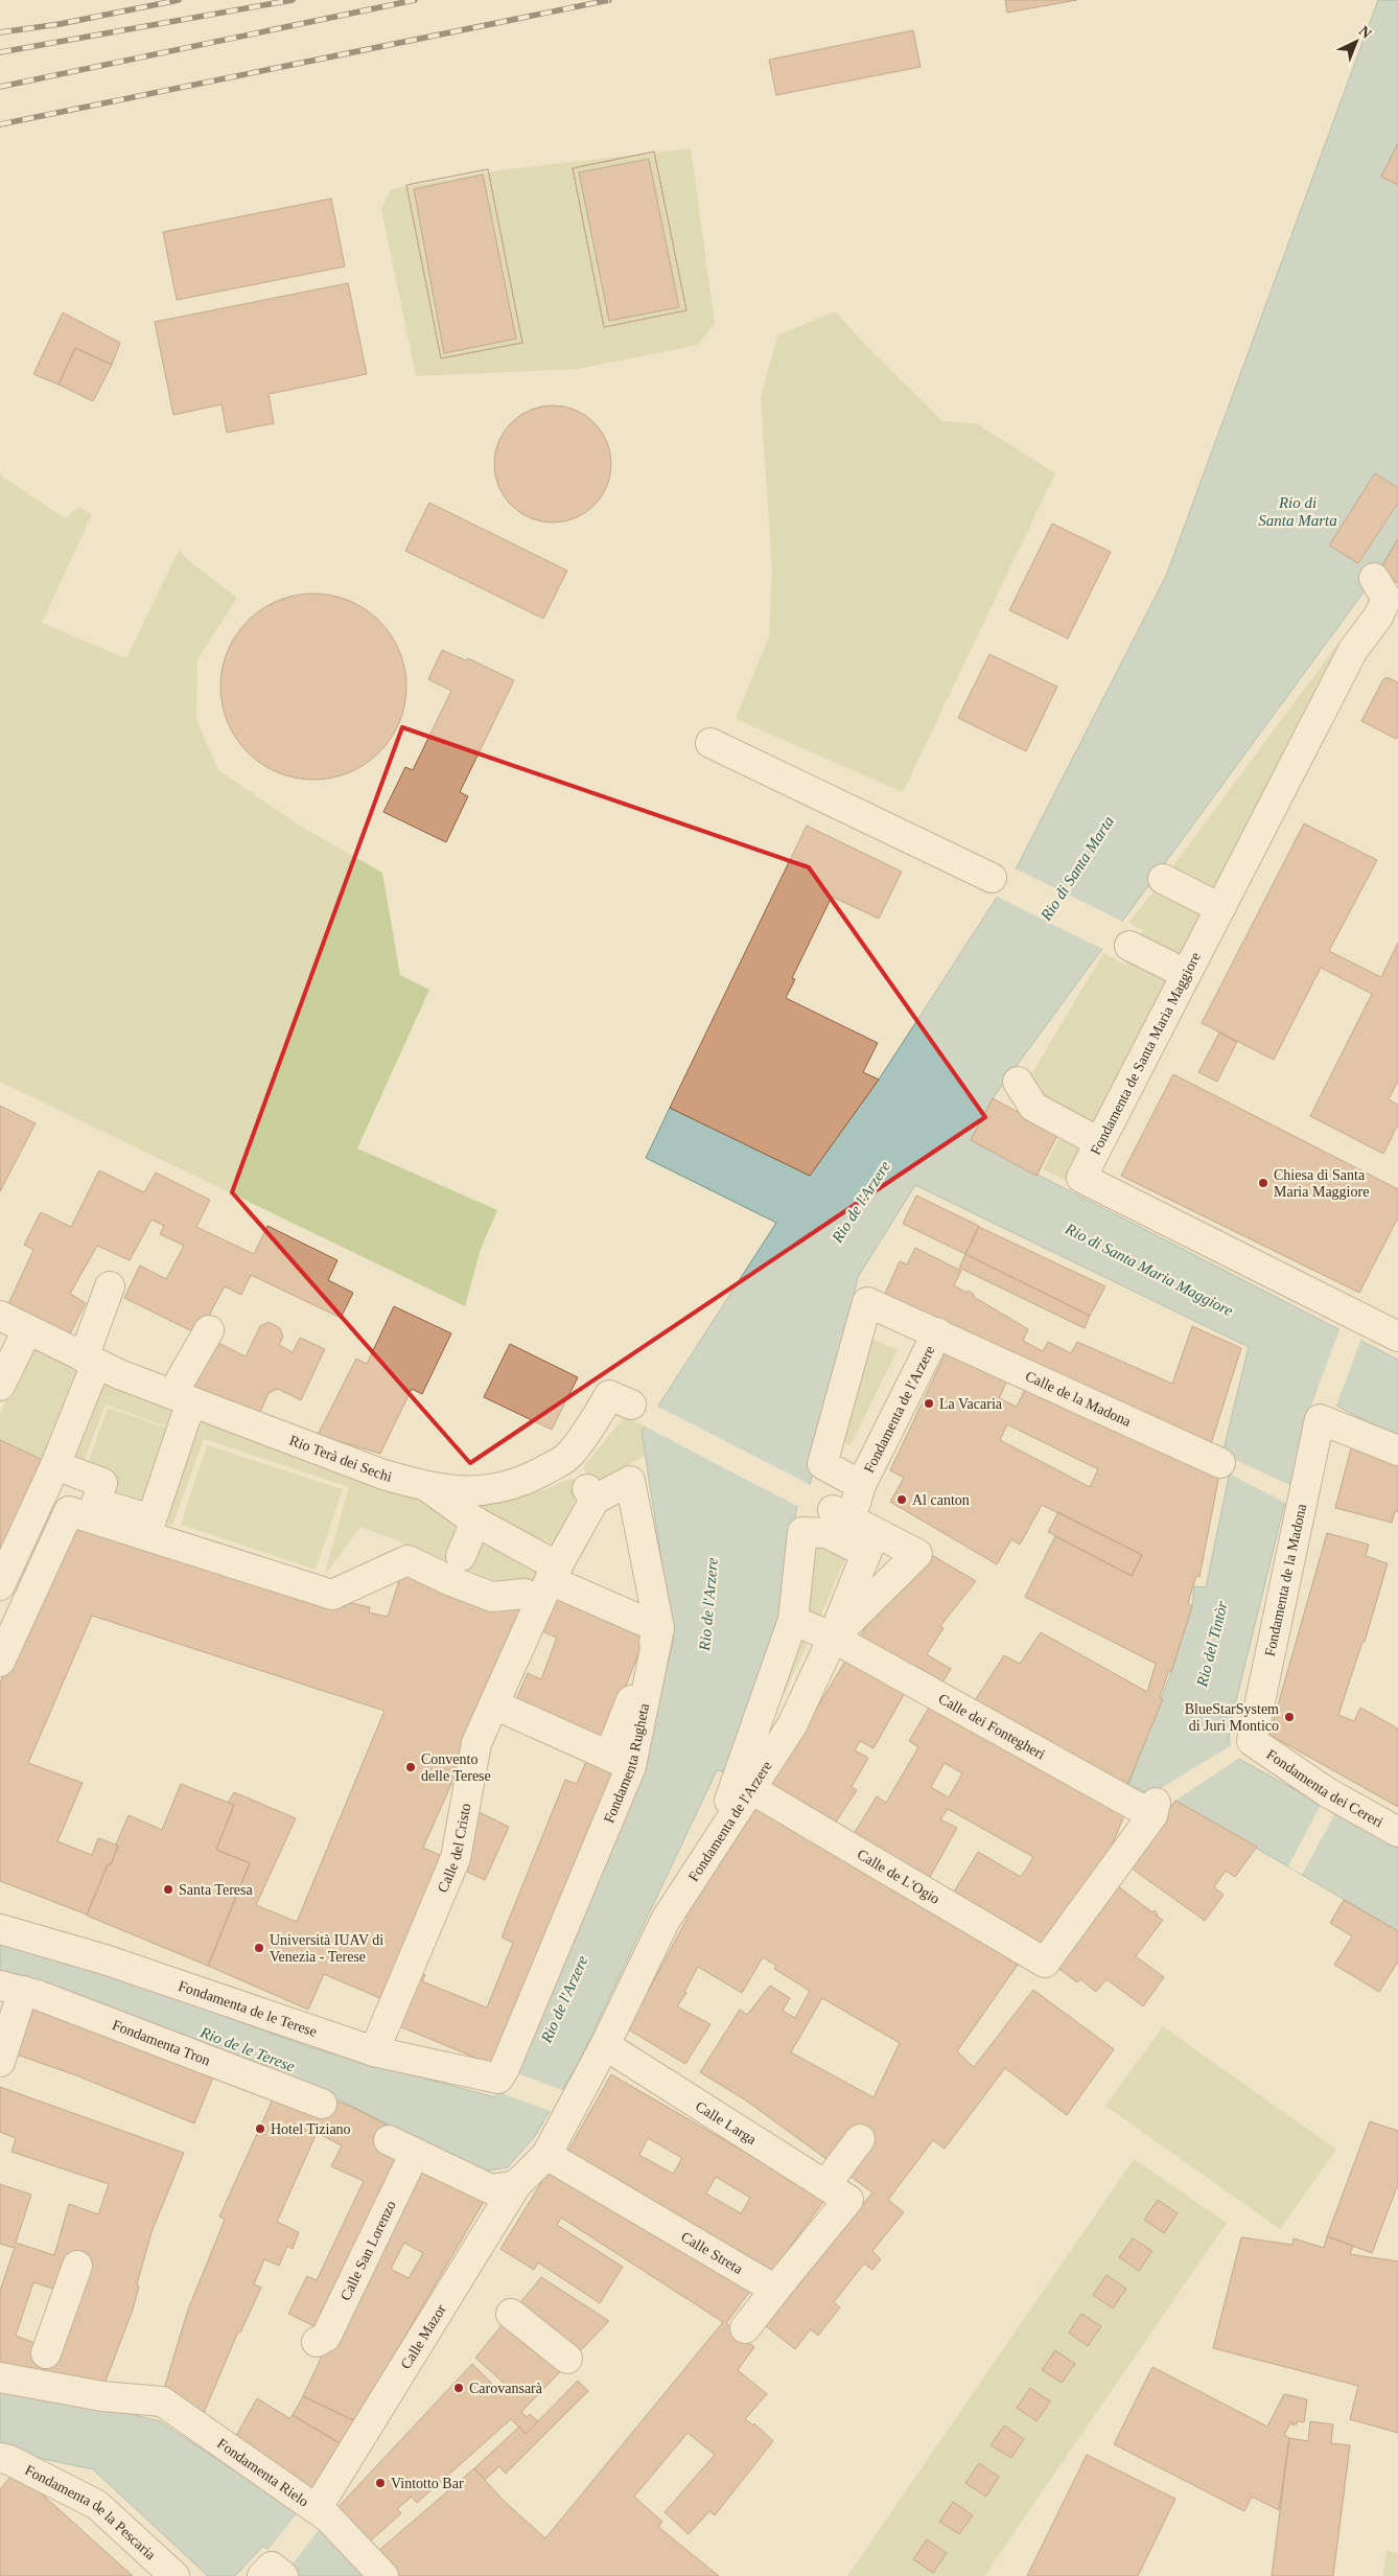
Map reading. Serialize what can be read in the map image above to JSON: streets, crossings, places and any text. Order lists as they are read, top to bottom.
{
  "streets": {
    "street": [
      "Fondamenta de Santa Maria Maggiore",
      "Calle de la Madona",
      "Fondamenta de l'Arzere",
      "Rio Terà dei Sechi",
      "Fondamenta de la Madona",
      "Calle dei Fontegheri",
      "Fondamenta Rugheta",
      "Fondamenta dei Cereri",
      "Calle del Cristo",
      "Calle de L'Ogio",
      "Fondamenta de le Terese",
      "Fondamenta Tron",
      "Calle Larga",
      "Calle San Lorenzo",
      "Calle Streta",
      "Calle Mazor",
      "Fondamenta Rielo",
      "Fondamenta de la Pescaria"
    ]
  },
  "crossings": [
    ["Calle de la Madona", "Fondamenta de l'Arzere"],
    ["Fondamenta de l'Arzere", "Calle dei Fontegheri"],
    ["Fondamenta de l'Arzere", "Calle de L'Ogio"],
    ["Fondamenta de l'Arzere", "Calle Larga"],
    ["Fondamenta de l'Arzere", "Calle Streta"],
    ["Fondamenta de l'Arzere", "Calle Mazor"],
    ["Rio Terà dei Sechi", "Fondamenta Rugheta"],
    ["Rio Terà dei Sechi", "Calle del Cristo"],
    ["Fondamenta de la Madona", "Fondamenta dei Cereri"],
    ["Calle dei Fontegheri", "Calle de L'Ogio"],
    ["Fondamenta Rugheta", "Calle del Cristo"],
    ["Fondamenta Rugheta", "Fondamenta de le Terese"],
    ["Calle del Cristo", "Fondamenta de le Terese"],
    ["Calle Mazor", "Fondamenta Rielo"]
  ],
  "water": [
    "Rio di Santa Marta",
    "Rio de l'Arzere",
    "Rio di Santa Maria Maggiore",
    "Rio del Tintòr",
    "Rio de le Terese"
  ],
  "places": [
    "Chiesa di Santa Maria Maggiore",
    "La Vacaria",
    "Al canton",
    "BlueStarSystem di Juri Montico",
    "Convento delle Terese",
    "Santa Teresa",
    "Università IUAV di Venezia - Terese",
    "Hotel Tiziano",
    "Carovansarà",
    "Vintotto Bar"
  ],
  "north": "top right"
}
